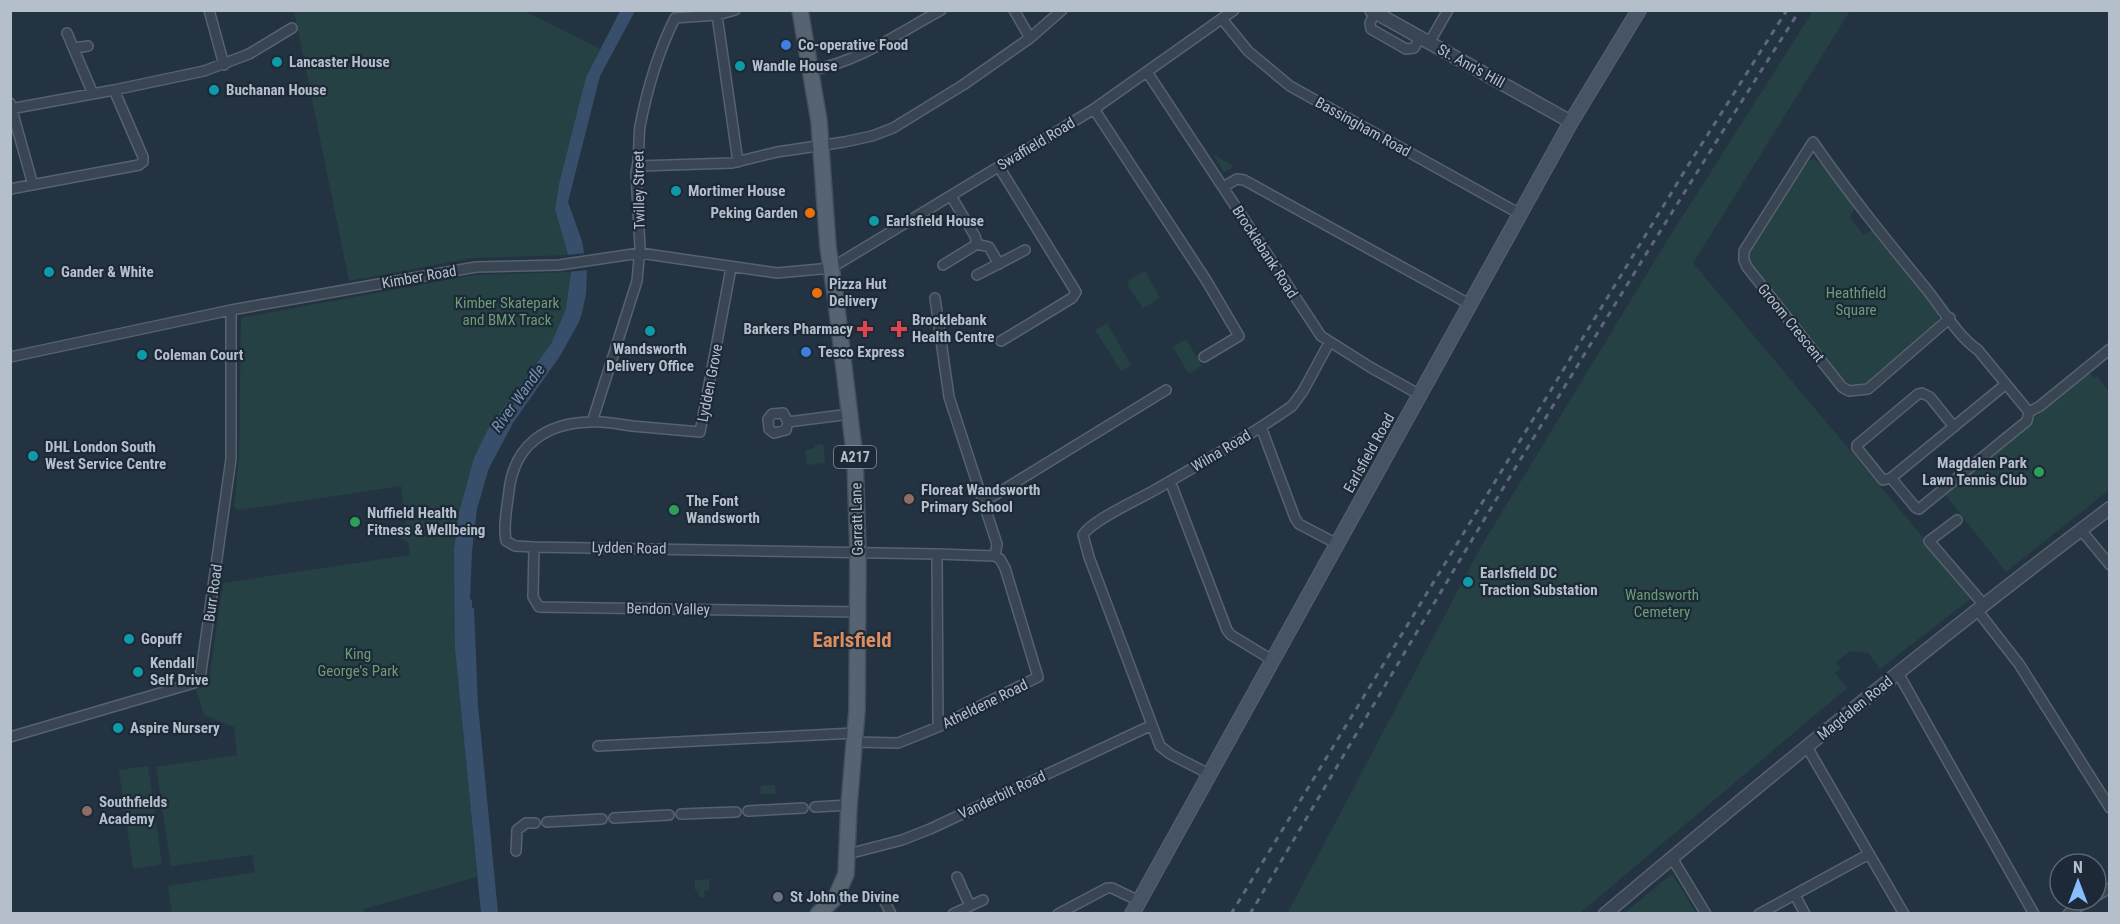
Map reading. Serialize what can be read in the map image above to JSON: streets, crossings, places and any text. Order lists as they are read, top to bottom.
{
  "streets": {
    "main road": ["Earlsfield Road", "A217", "Garratt Lane"],
    "street": [
      "St. Ann's Hill",
      "Bassingham Road",
      "Swaffield Road",
      "Twilley Street",
      "Brocklebank Road",
      "Kimber Road",
      "Groom Crescent",
      "Lydden Grove",
      "Wilna Road",
      "Lydden Road",
      "Burr Road",
      "Bendon Valley",
      "Atheldene Road",
      "Magdalen Road",
      "Vanderbilt Road"
    ]
  },
  "crossings": [
    ["St. Ann's Hill", "Earlsfield Road"],
    ["Bassingham Road", "Swaffield Road"],
    ["Bassingham Road", "Earlsfield Road"],
    ["Swaffield Road", "Brocklebank Road"],
    ["Swaffield Road", "Kimber Road"],
    ["Swaffield Road", "Garratt Lane"],
    ["Twilley Street", "Kimber Road"],
    ["Twilley Street", "Lydden Grove"],
    ["Brocklebank Road", "Wilna Road"],
    ["Brocklebank Road", "Earlsfield Road"],
    ["Kimber Road", "Lydden Grove"],
    ["Kimber Road", "Garratt Lane"],
    ["Kimber Road", "Burr Road"],
    ["Lydden Grove", "Lydden Road"],
    ["Wilna Road", "Vanderbilt Road"],
    ["Garratt Lane", "Lydden Road"],
    ["Garratt Lane", "Bendon Valley"],
    ["Garratt Lane", "Atheldene Road"],
    ["Garratt Lane", "Vanderbilt Road"],
    ["Lydden Road", "Bendon Valley"],
    ["Lydden Road", "Atheldene Road"]
  ],
  "districts": ["Earlsfield"],
  "water": ["River Wandle"],
  "parks": [
    "Heathfield Square",
    "Kimber Skatepark and BMX Track",
    "Wandsworth Cemetery",
    "King George's Park"
  ],
  "places": {
    "other": [
      "Co-operative Food",
      "Lancaster House",
      "Wandle House",
      "Buchanan House",
      "Mortimer House",
      "Peking Garden",
      "Earlsfield House",
      "Gander & White",
      "Pizza Hut Delivery",
      "Wandsworth Delivery Office",
      "Tesco Express",
      "Coleman Court",
      "DHL London South West Service Centre",
      "Magdalen Park Lawn Tennis Club",
      "Floreat Wandsworth Primary School",
      "The Font Wandsworth",
      "Nuffield Health Fitness & Wellbeing",
      "Earlsfield DC Traction Substation",
      "Gopuff",
      "Kendall Self Drive",
      "Aspire Nursery",
      "Southfields Academy",
      "St John the Divine"
    ],
    "health": ["Barkers Pharmacy", "Brocklebank Health Centre"]
  },
  "north": "top"
}
